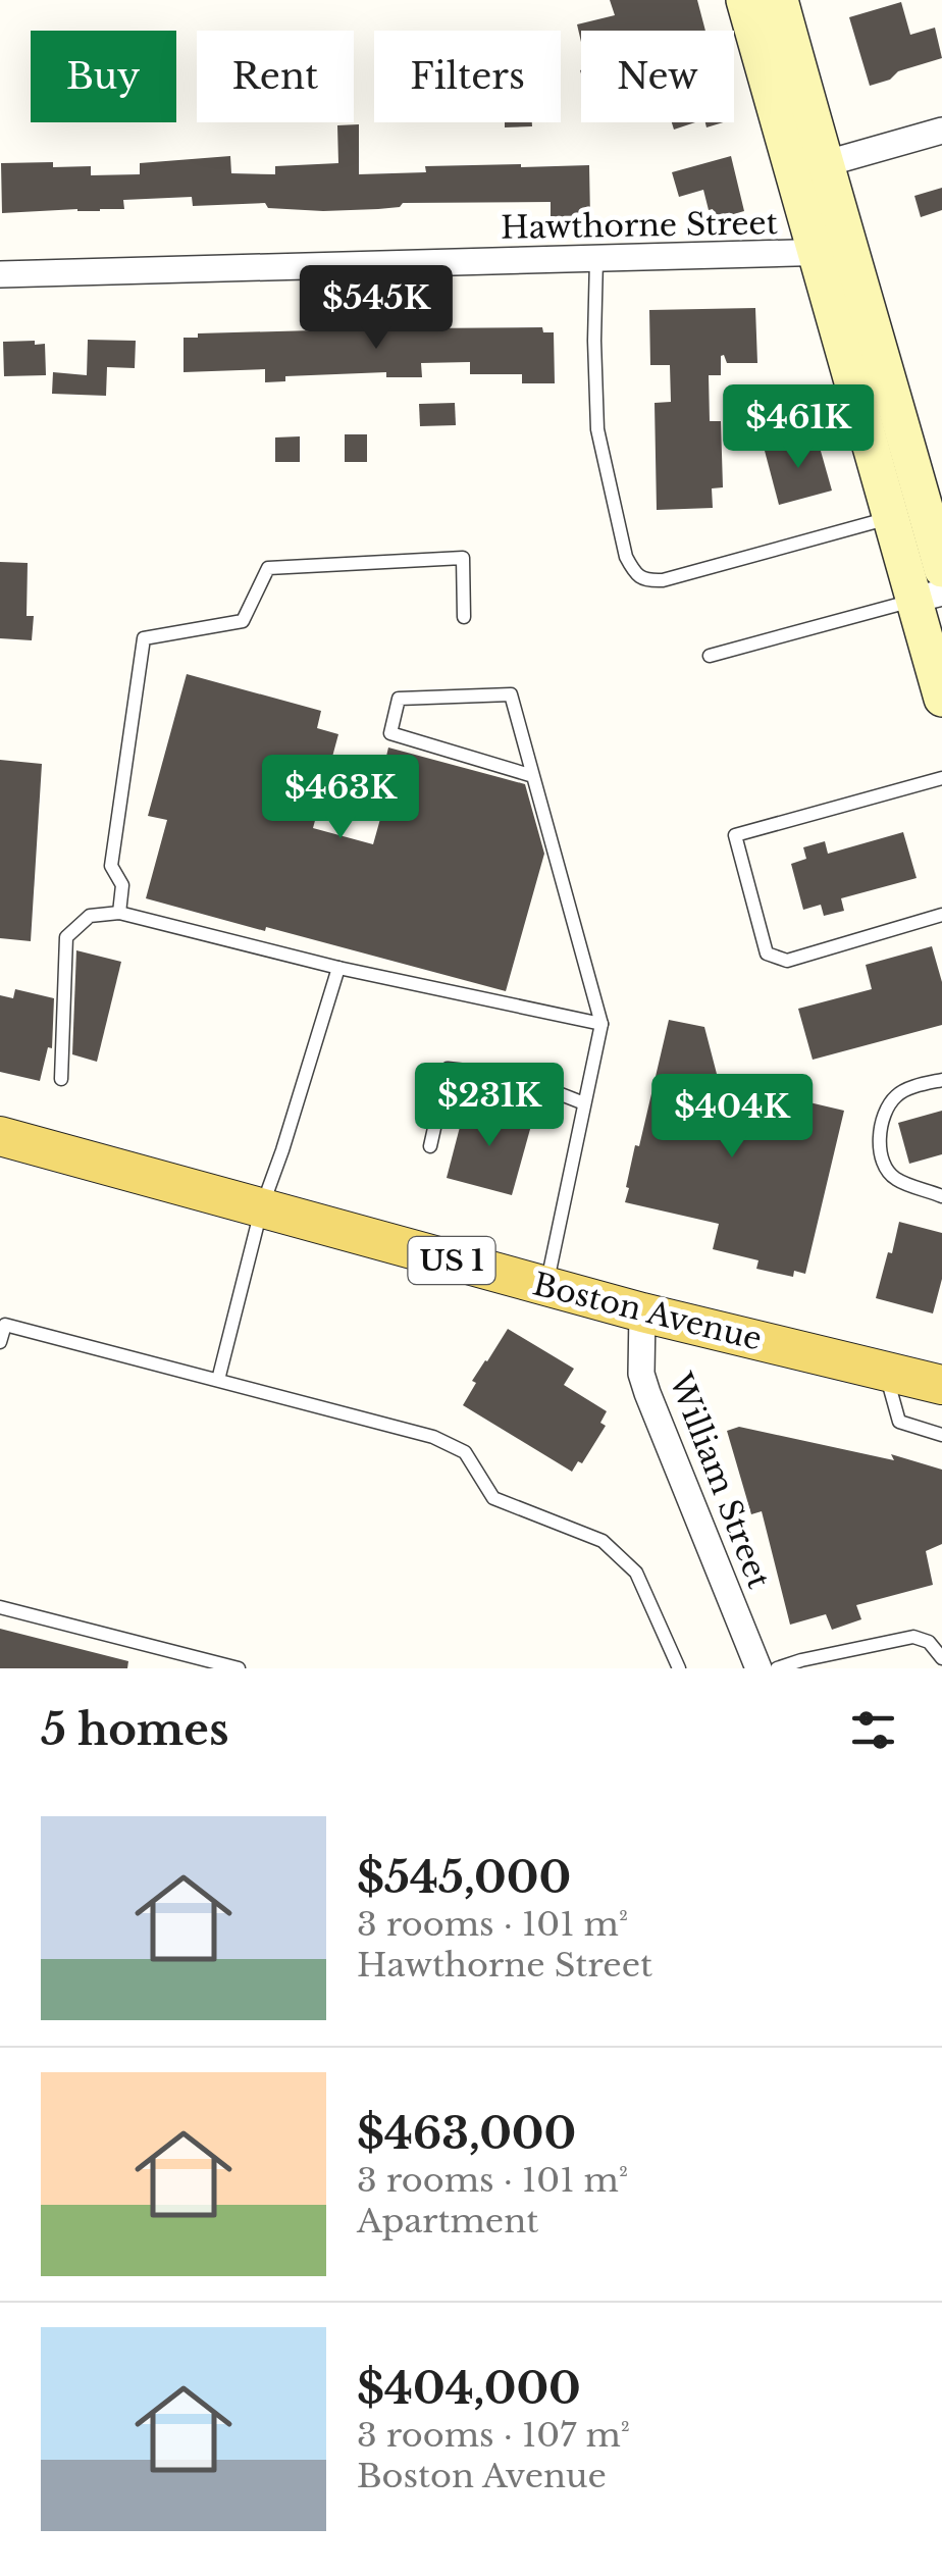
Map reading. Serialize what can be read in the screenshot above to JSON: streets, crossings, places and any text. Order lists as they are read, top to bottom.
{
  "streets": {
    "main road": ["US 1", "Boston Avenue"],
    "street": ["Hawthorne Street", "William Street"]
  },
  "crossings": [
    ["Boston Avenue", "William Street"]
  ],
  "page": {
    "chip": [
      "Buy",
      "Rent",
      "Filters",
      "New"
    ],
    "price": [
      "$545K",
      "$461K",
      "$463K",
      "$231K",
      "$404K"
    ],
    "heading": "5 homes",
    "list": [
      {
        "name": "$545,000",
        "note": "3 rooms · 101 m² · Hawthorne Street"
      },
      {
        "name": "$463,000",
        "note": "3 rooms · 101 m² · Apartment"
      },
      {
        "name": "$404,000",
        "note": "3 rooms · 107 m² · Boston Avenue"
      }
    ]
  }
}
